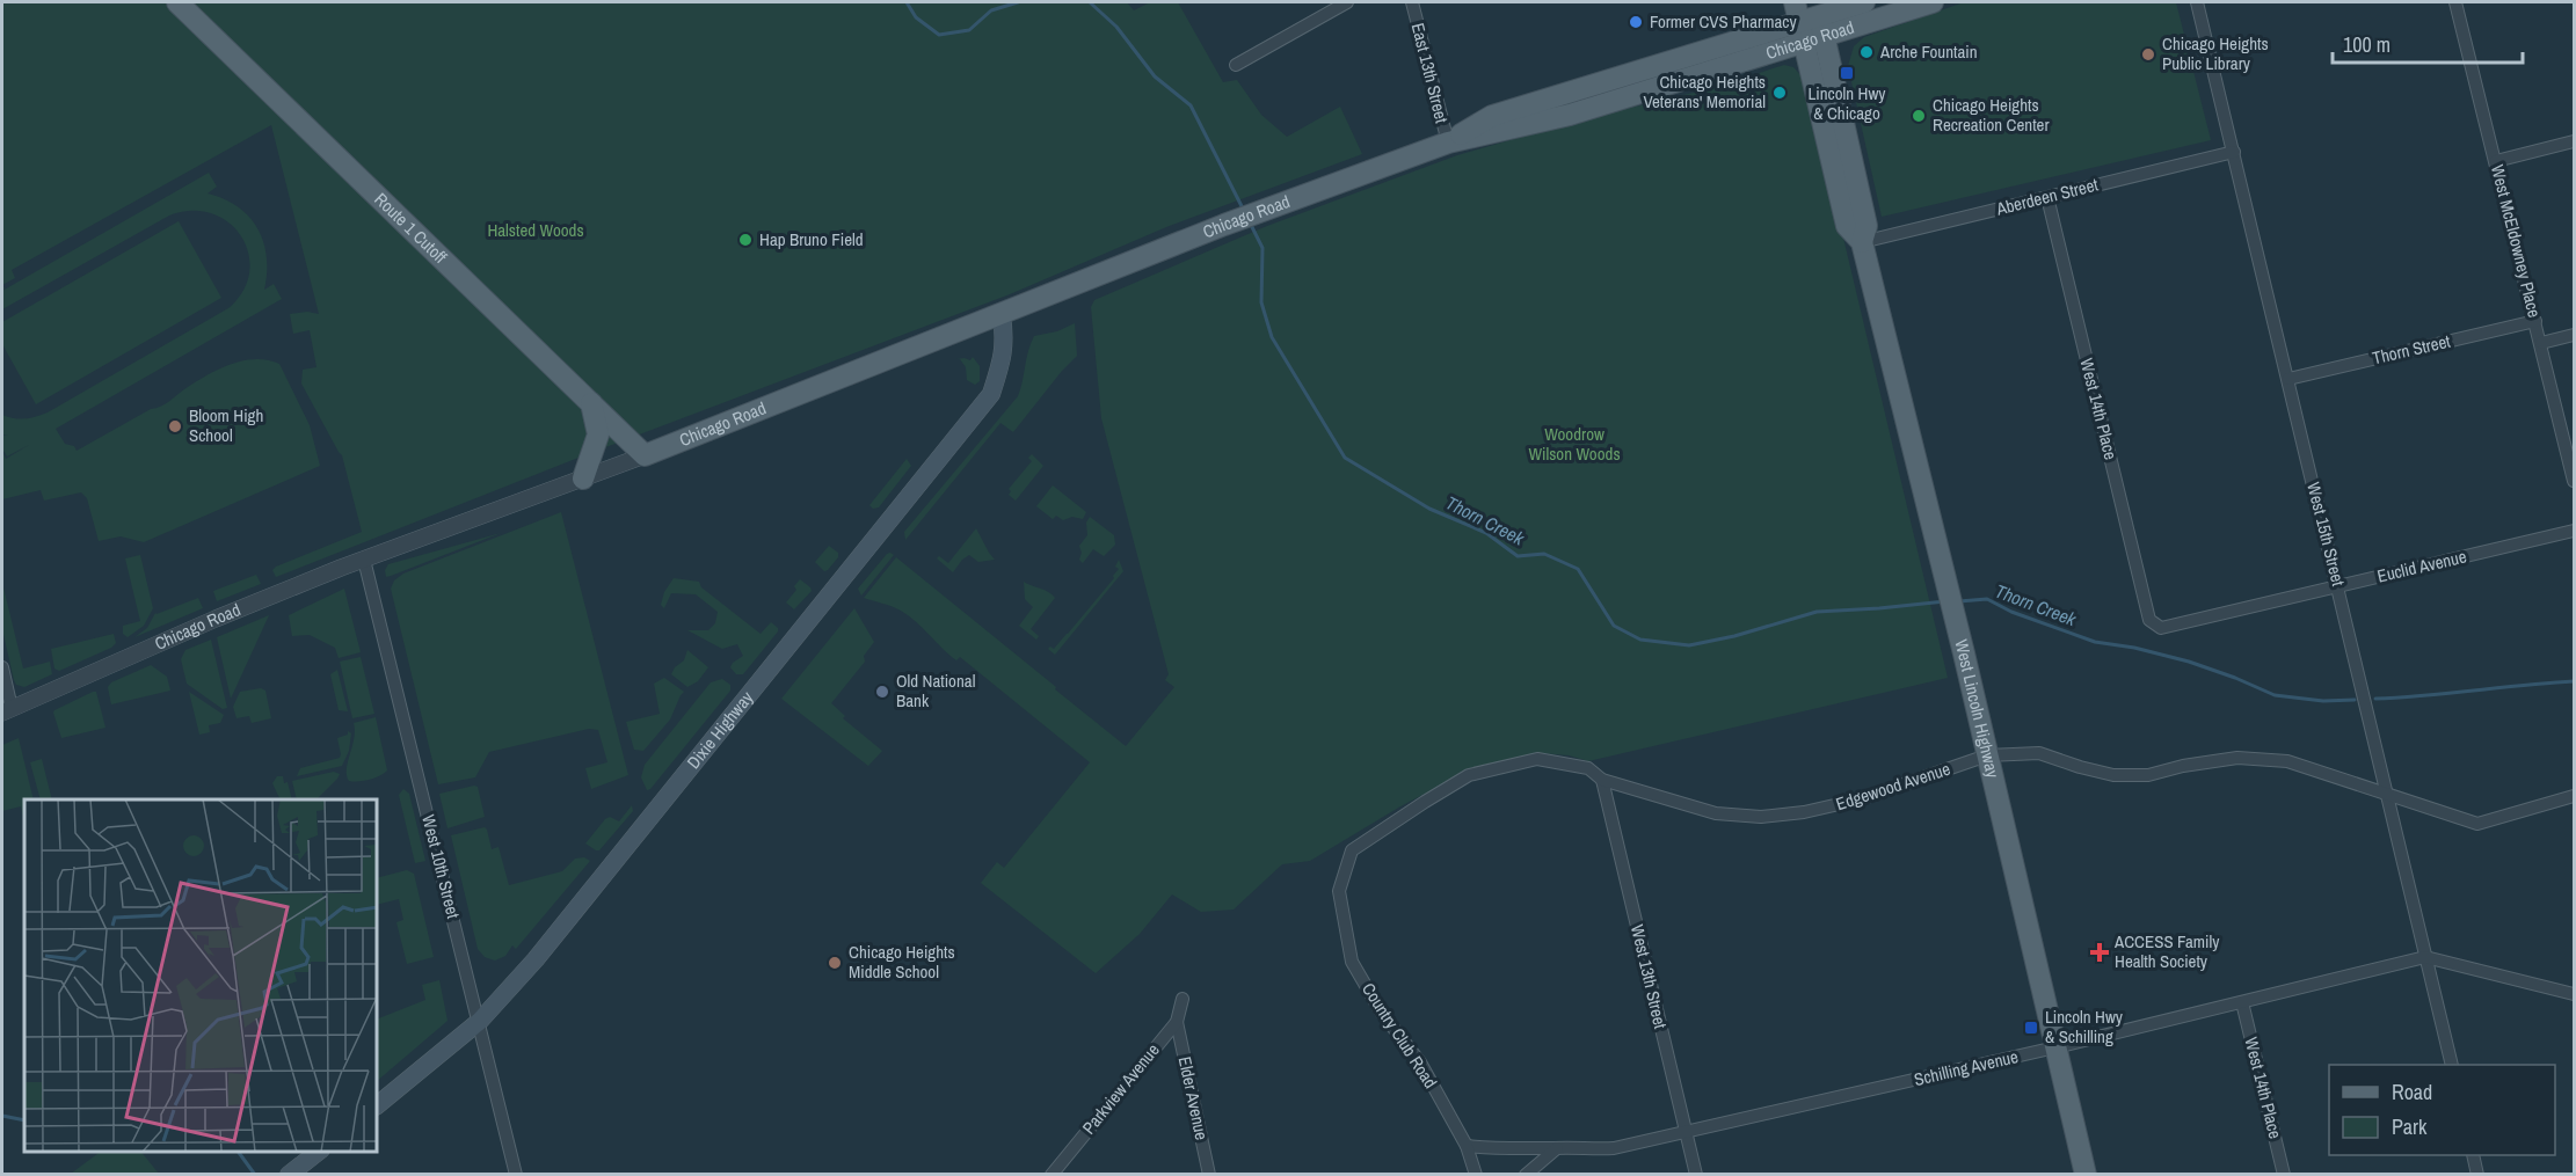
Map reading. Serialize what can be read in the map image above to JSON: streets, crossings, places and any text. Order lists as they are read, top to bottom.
{
  "streets": {
    "main road": [
      "Chicago Road",
      "Route 1 Cutoff",
      "West Lincoln Highway",
      "Dixie Highway"
    ],
    "street": [
      "East 13th Street",
      "Aberdeen Street",
      "West McEldowney Place",
      "Thorn Street",
      "West 14th Place",
      "West 15th Street",
      "Euclid Avenue",
      "Edgewood Avenue",
      "West 10th Street",
      "West 13th Street",
      "Country Club Road",
      "Schilling Avenue",
      "Parkview Avenue",
      "Elder Avenue"
    ]
  },
  "crossings": [
    ["Chicago Road", "East 13th Street"],
    ["Chicago Road", "Route 1 Cutoff"],
    ["Chicago Road", "West Lincoln Highway"],
    ["Chicago Road", "Dixie Highway"],
    ["Chicago Road", "West 10th Street"],
    ["Aberdeen Street", "West 14th Place"],
    ["Aberdeen Street", "West 15th Street"],
    ["Aberdeen Street", "West Lincoln Highway"],
    ["West McEldowney Place", "Thorn Street"],
    ["Thorn Street", "West 15th Street"],
    ["West 14th Place", "Euclid Avenue"],
    ["West 14th Place", "Schilling Avenue"],
    ["West 15th Street", "Euclid Avenue"],
    ["West 15th Street", "Edgewood Avenue"],
    ["West 15th Street", "Schilling Avenue"],
    ["West Lincoln Highway", "Edgewood Avenue"],
    ["West Lincoln Highway", "Schilling Avenue"],
    ["Dixie Highway", "West 10th Street"],
    ["Edgewood Avenue", "West 13th Street"],
    ["Edgewood Avenue", "Country Club Road"],
    ["West 13th Street", "Schilling Avenue"],
    ["Country Club Road", "Schilling Avenue"],
    ["Parkview Avenue", "Elder Avenue"]
  ],
  "water": ["Thorn Creek"],
  "parks": ["Halsted Woods", "Woodrow Wilson Woods"],
  "places": {
    "other": [
      "Former CVS Pharmacy",
      "Arche Fountain",
      "Chicago Heights Public Library",
      "Chicago Heights Veterans' Memorial",
      "Chicago Heights Recreation Center",
      "Hap Bruno Field",
      "Bloom High School",
      "Old National Bank",
      "Chicago Heights Middle School"
    ],
    "transit": ["Lincoln Hwy & Chicago", "Lincoln Hwy & Schilling"],
    "health": ["ACCESS Family Health Society"]
  },
  "legend": ["Road", "Park"],
  "scale_bar": "100 m"
}
